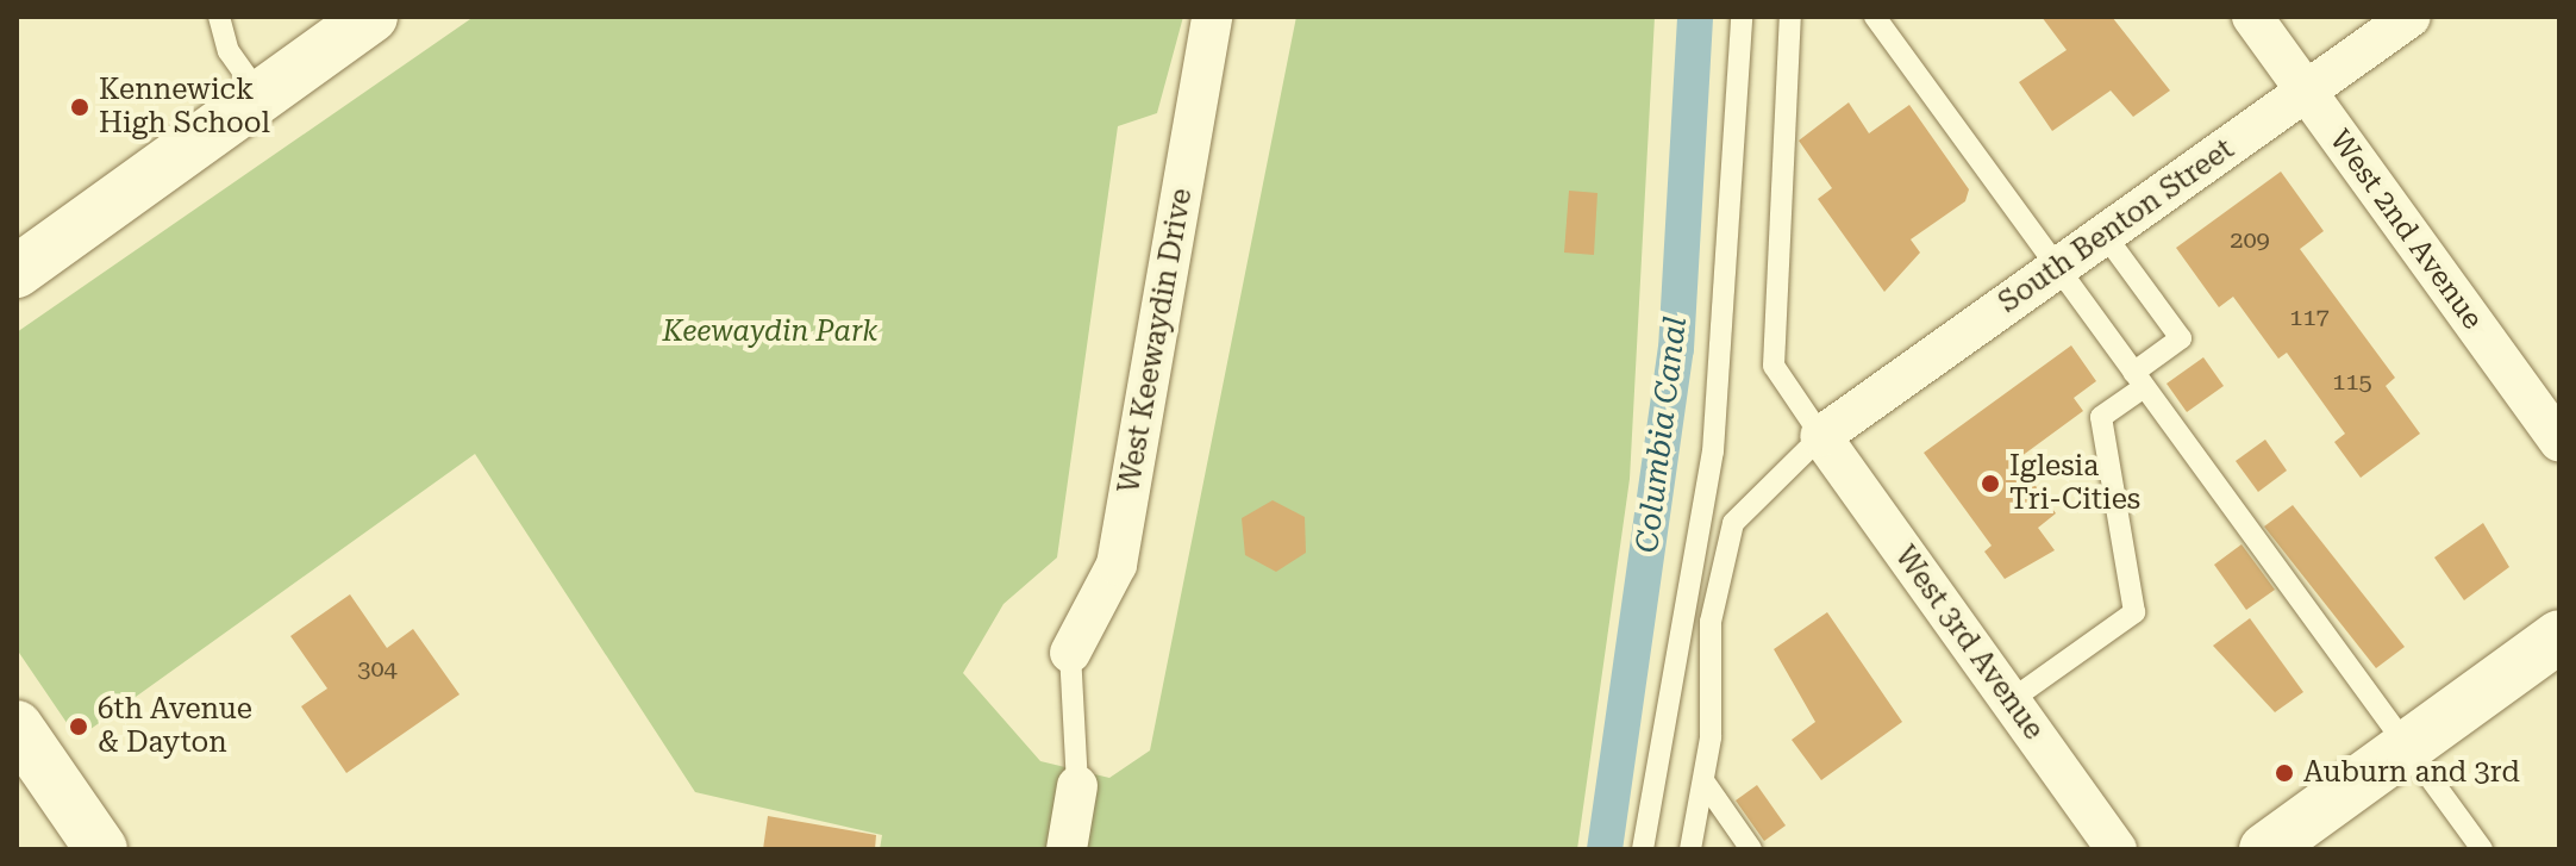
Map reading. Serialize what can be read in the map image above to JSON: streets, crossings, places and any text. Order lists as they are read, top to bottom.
{
  "streets": {
    "street": [
      "South Benton Street",
      "West 2nd Avenue",
      "West Keewaydin Drive",
      "West 3rd Avenue"
    ]
  },
  "crossings": [
    ["South Benton Street", "West 2nd Avenue"],
    ["South Benton Street", "West 3rd Avenue"]
  ],
  "water": ["Columbia Canal"],
  "parks": ["Keewaydin Park"],
  "places": [
    "Kennewick High School",
    "Iglesia Tri-Cities",
    "6th Avenue & Dayton",
    "Auburn and 3rd"
  ],
  "house_numbers": [
    "209",
    "117",
    "115",
    "304"
  ]
}
